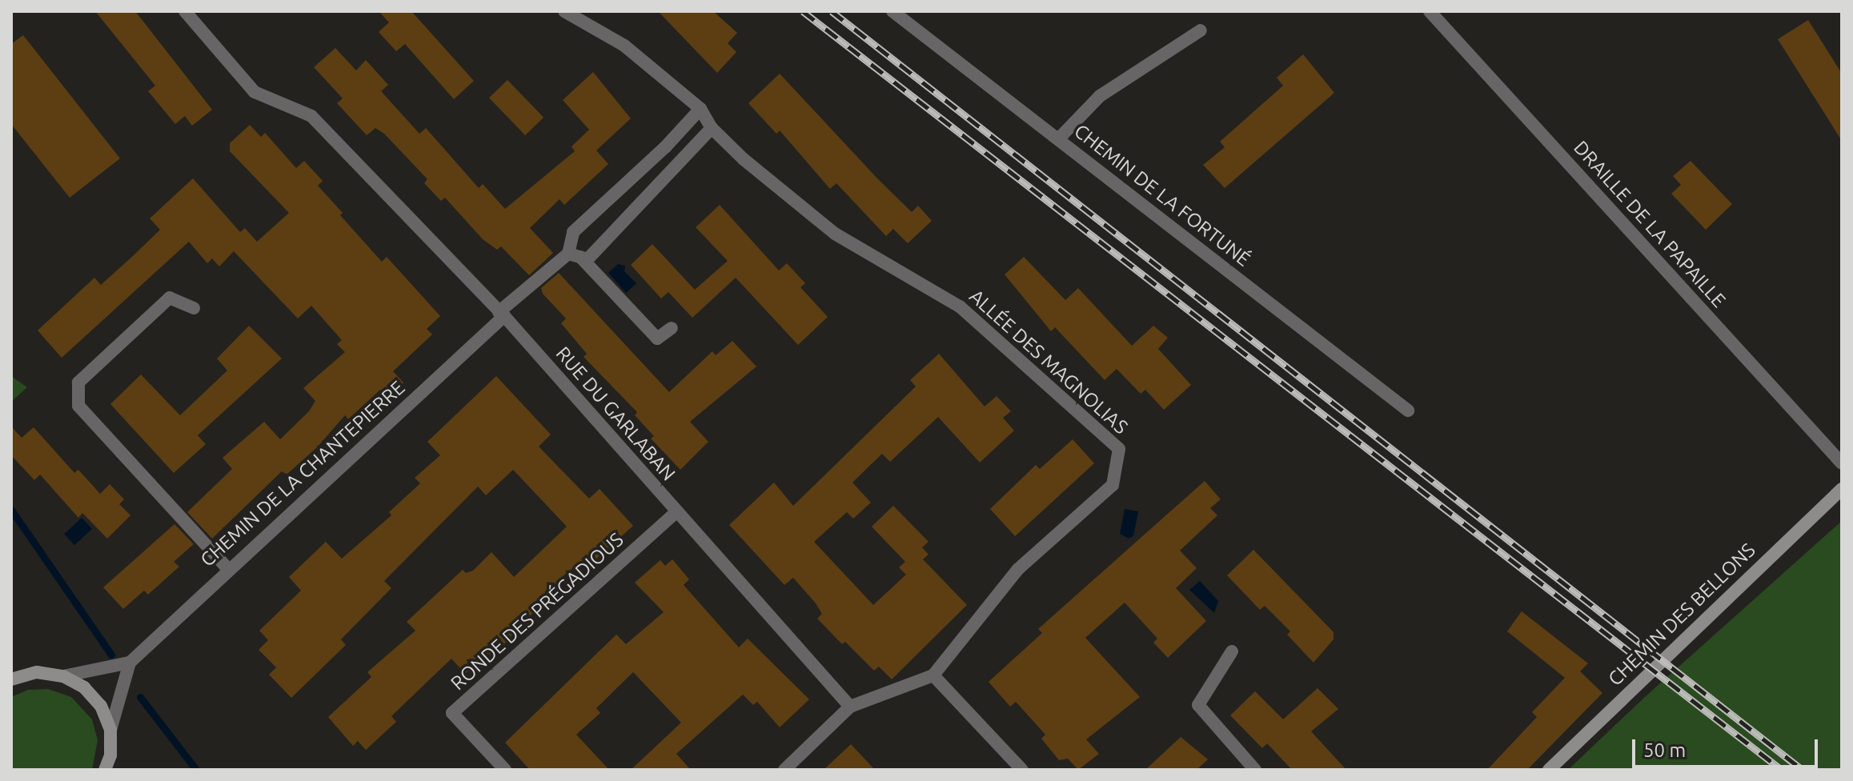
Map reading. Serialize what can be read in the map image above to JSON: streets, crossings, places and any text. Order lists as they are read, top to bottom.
{
  "streets": {
    "main road": ["CHEMIN DES BELLONS"],
    "street": [
      "CHEMIN DE LA FORTUNÉ",
      "DRAILLE DE LA PAPAILLE",
      "ALLÉE DES MAGNOLIAS",
      "RUE DU GARLABAN",
      "CHEMIN DE LA CHANTEPIERRE",
      "RONDE DES PRÉGADIOUS"
    ]
  },
  "crossings": [
    ["RUE DU GARLABAN", "CHEMIN DE LA CHANTEPIERRE"],
    ["RUE DU GARLABAN", "RONDE DES PRÉGADIOUS"]
  ],
  "scale_bar": "50 m"
}
